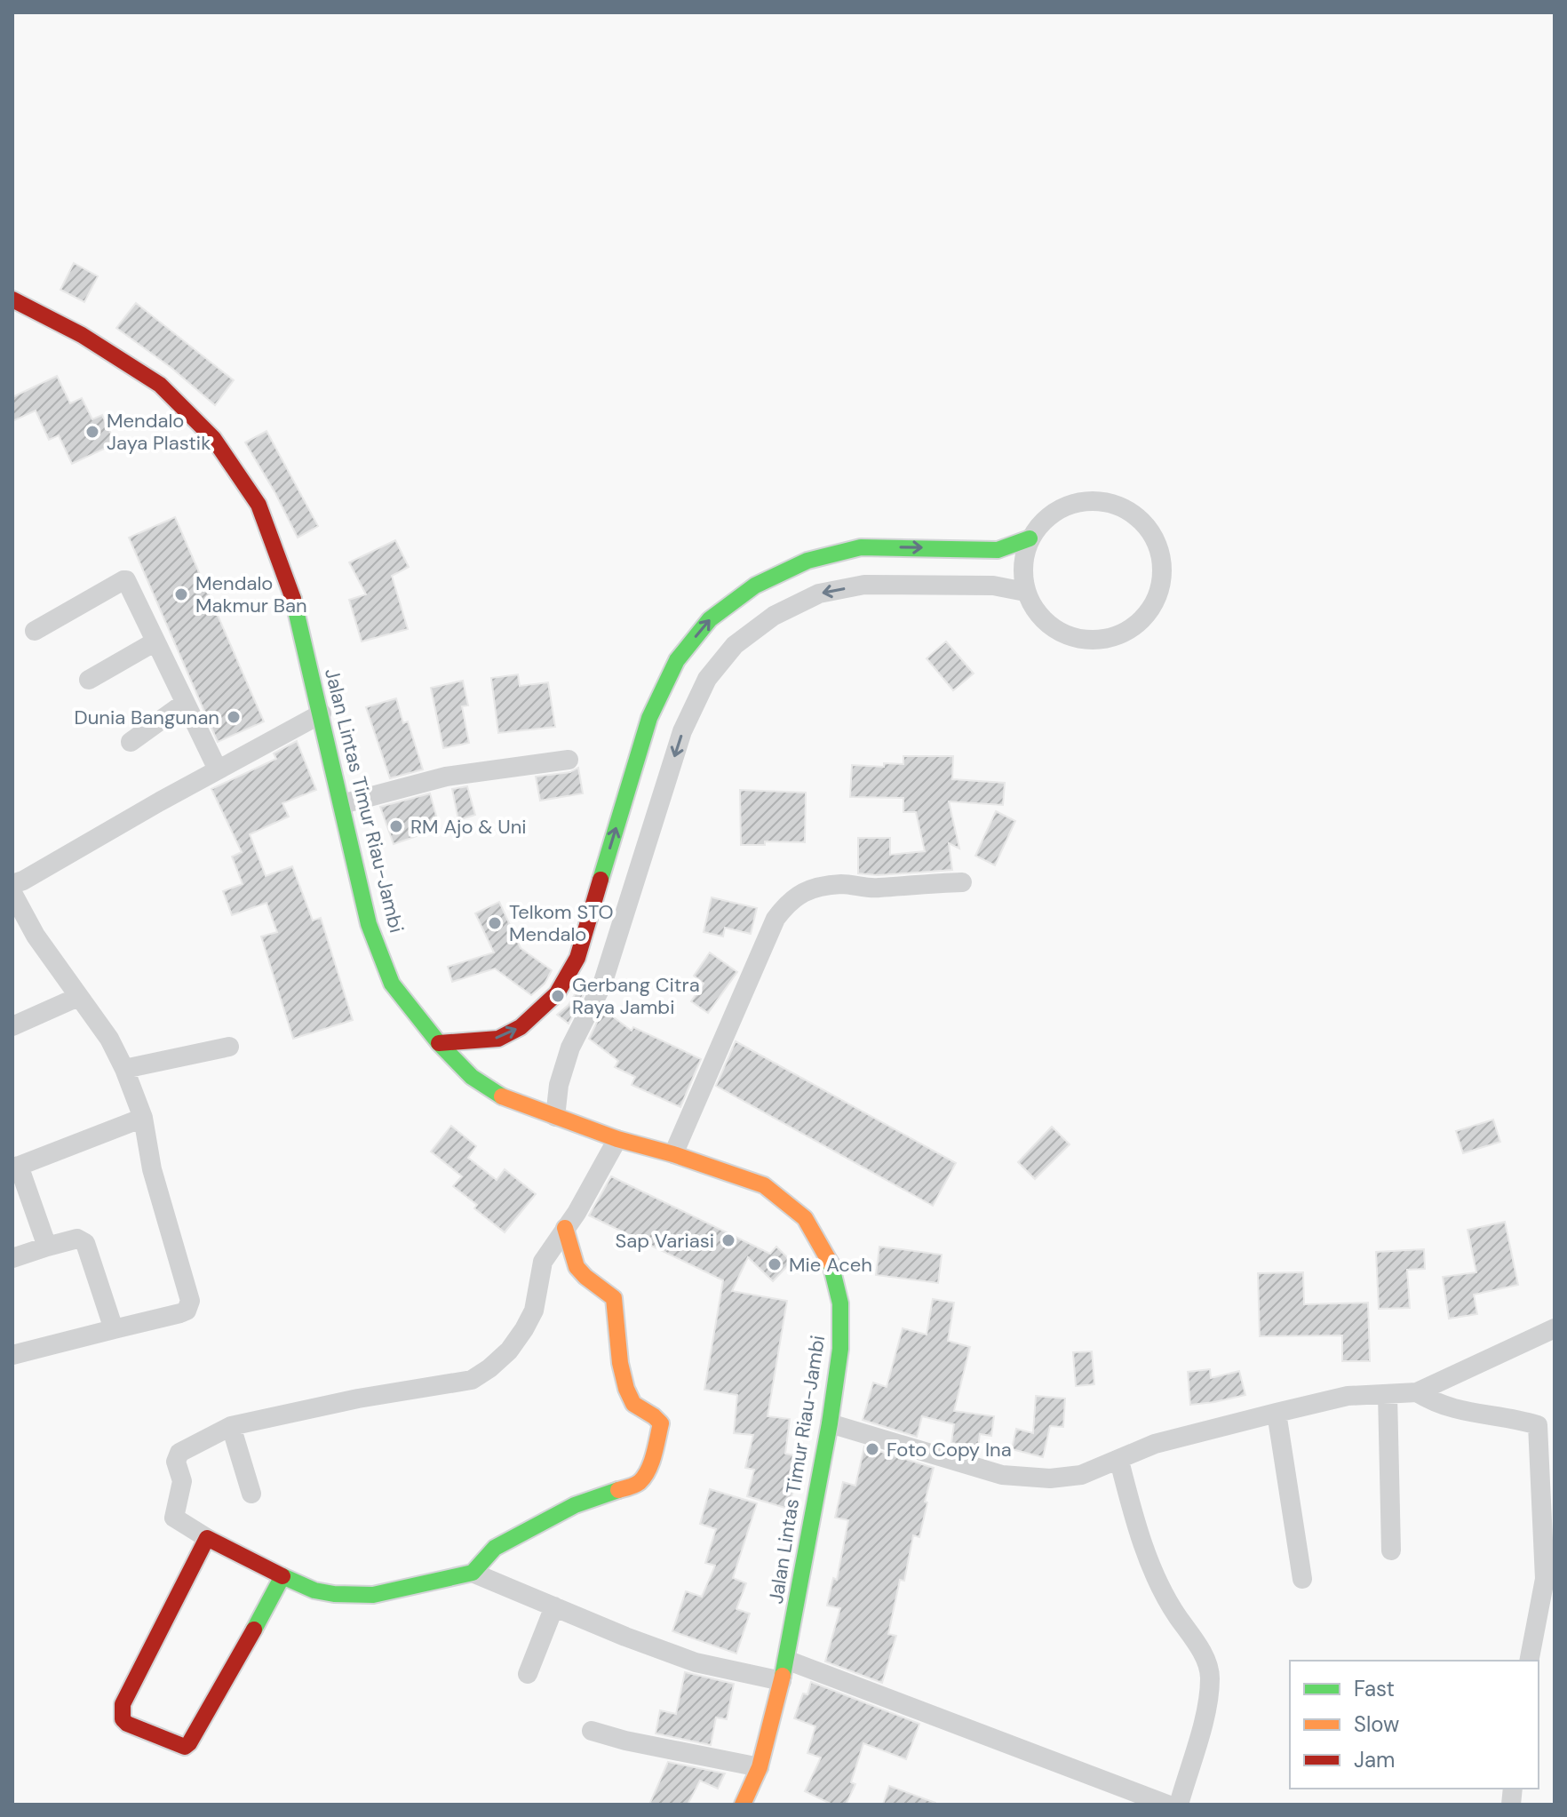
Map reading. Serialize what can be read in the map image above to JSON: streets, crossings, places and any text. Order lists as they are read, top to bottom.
{
  "streets": {
    "main road": ["Jalan Lintas Timur Riau-Jambi"]
  },
  "places": [
    "Mendalo Jaya Plastik",
    "Mendalo Makmur Ban",
    "Dunia Bangunan",
    "RM Ajo & Uni",
    "Telkom STO Mendalo",
    "Gerbang Citra Raya Jambi",
    "Sap Variasi",
    "Mie Aceh",
    "Foto Copy Ina"
  ],
  "legend": ["Fast", "Slow", "Jam"]
}
